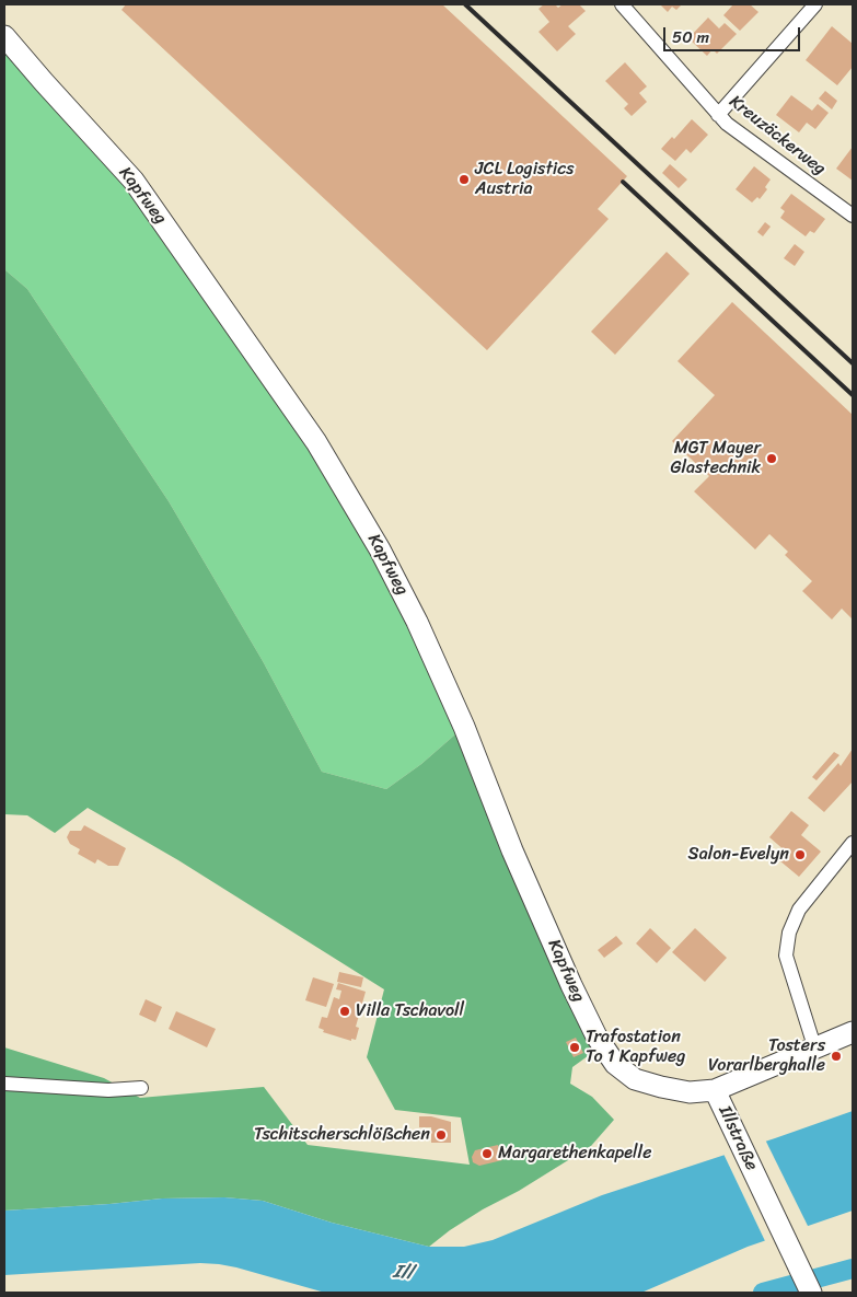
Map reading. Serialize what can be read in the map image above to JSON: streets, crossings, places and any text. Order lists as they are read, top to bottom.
{
  "streets": {
    "street": ["Kreuzäckerweg", "Kapfweg", "Illstraße"]
  },
  "crossings": [
    ["Kapfweg", "Illstraße"]
  ],
  "water": ["Ill"],
  "places": [
    "JCL Logistics Austria",
    "MGT Mayer Glastechnik",
    "Salon-Evelyn",
    "Villa Tschavoll",
    "Trafostation To 1 Kapfweg",
    "Tosters Vorarlberghalle",
    "Tschitscherschlößchen",
    "Margarethenkapelle"
  ],
  "scale_bar": "50 m"
}
